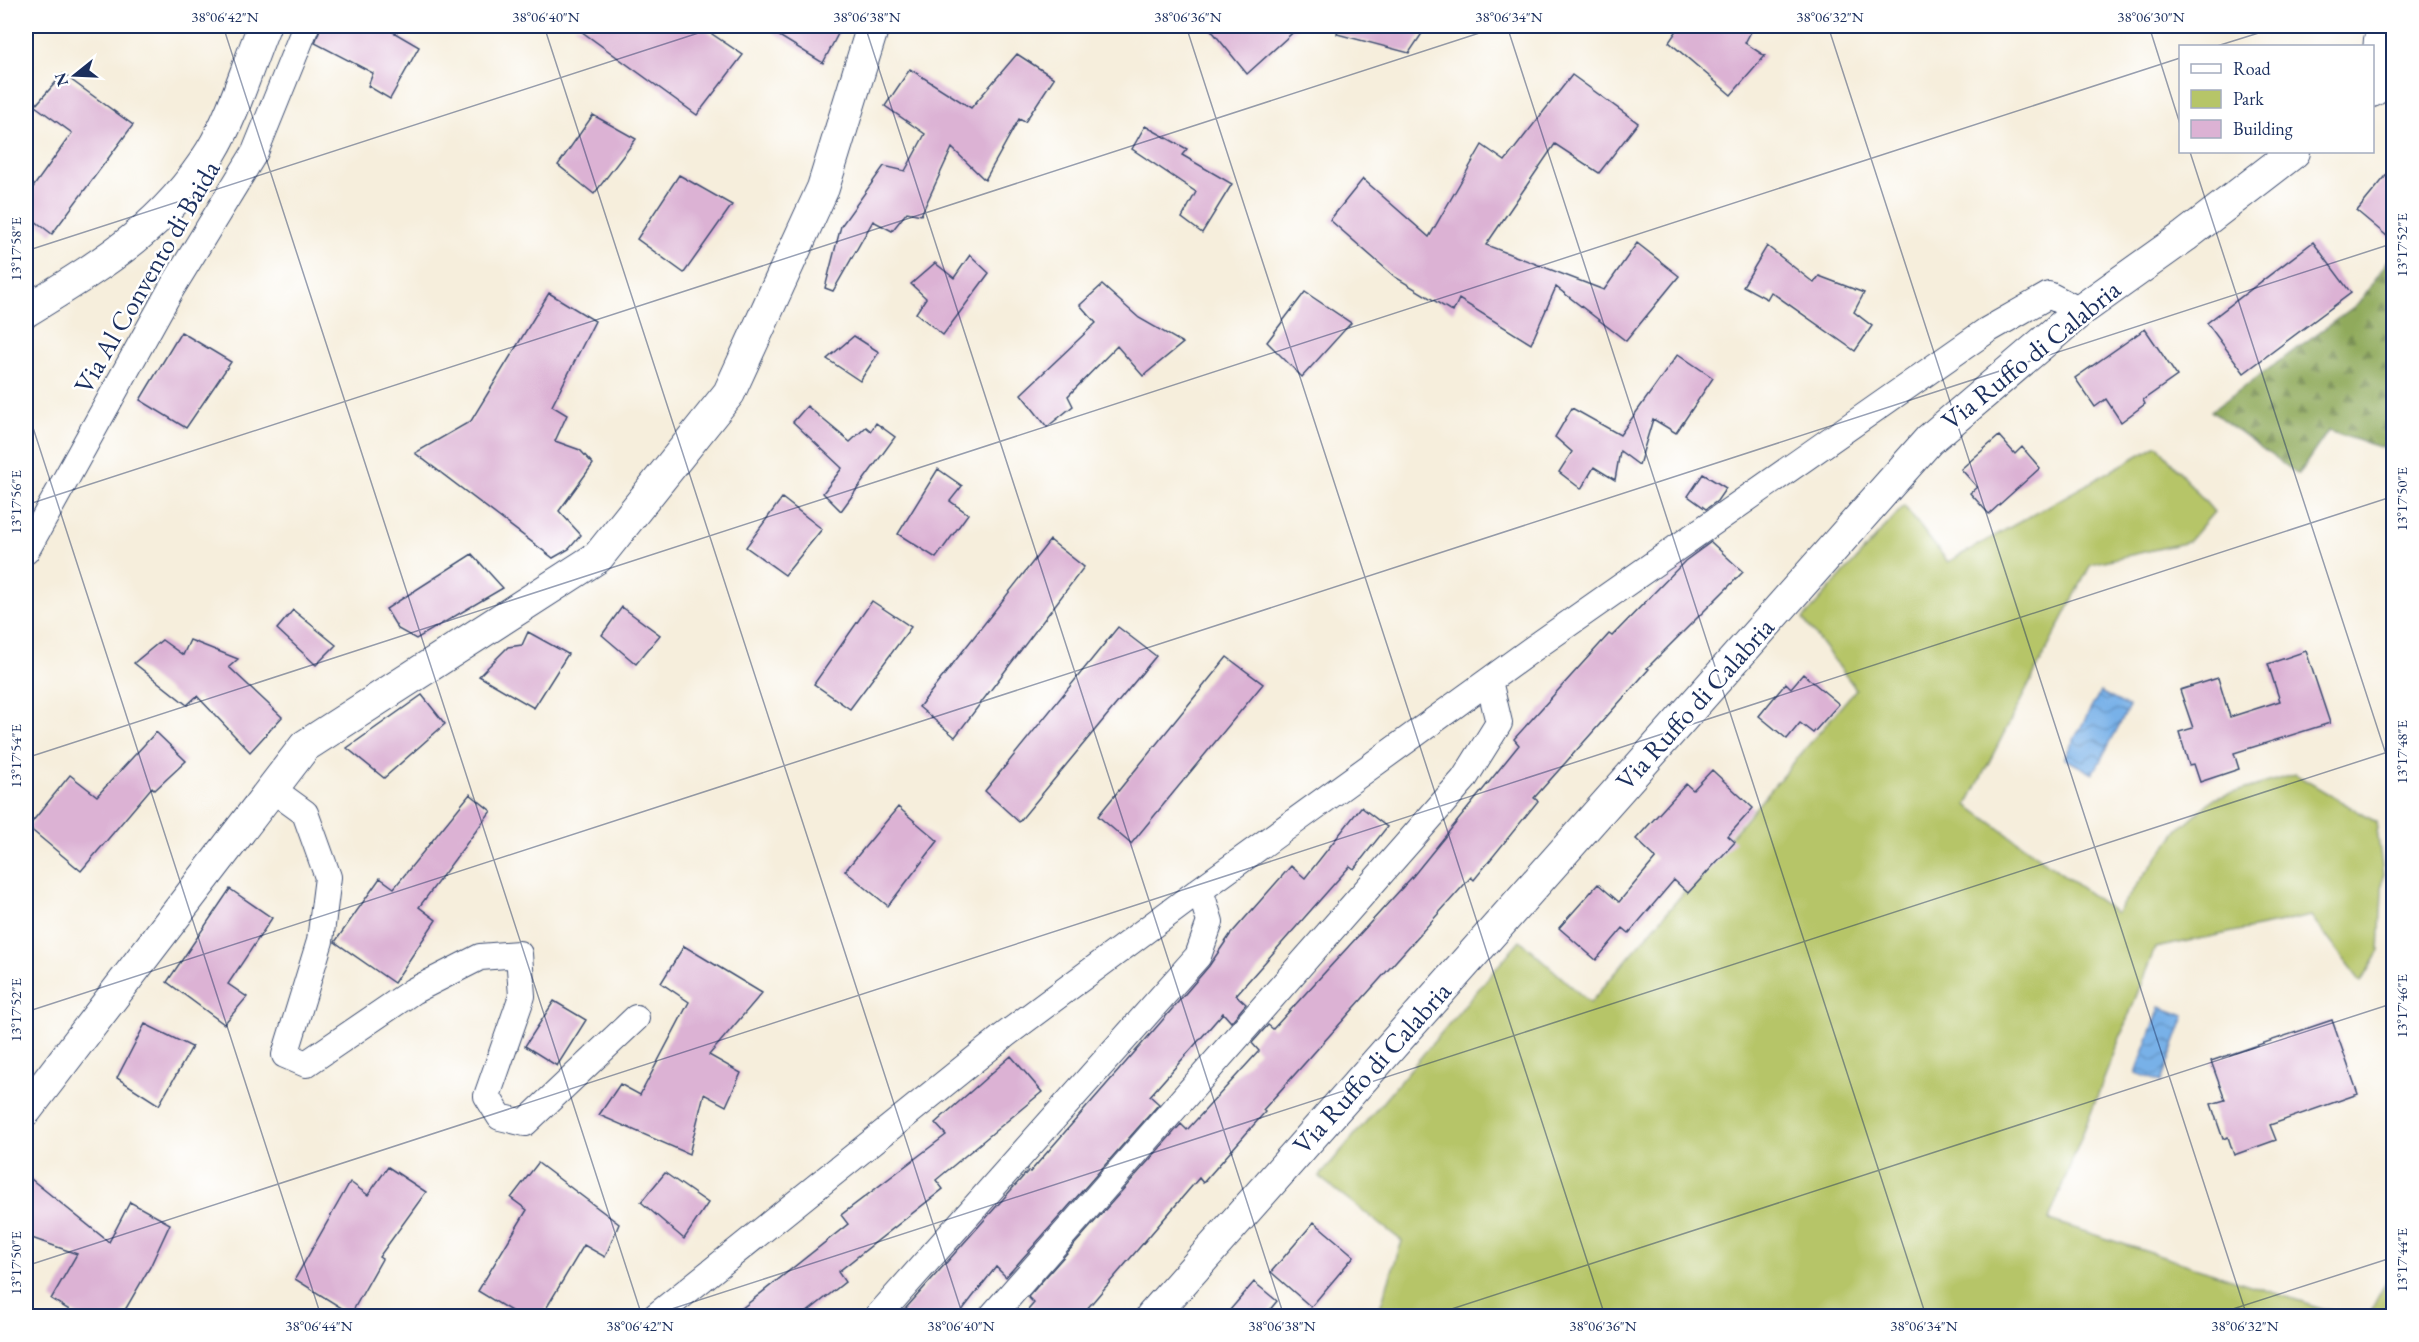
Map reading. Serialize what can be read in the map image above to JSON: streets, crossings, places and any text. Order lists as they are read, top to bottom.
{
  "streets": {
    "street": ["Via Al Convento di Baida", "Via Ruffo di Calabria"]
  },
  "legend": ["Road", "Park", "Building"],
  "north": "left",
  "coordinates": [
    "38°06'42\"N",
    "38°06'40\"N",
    "38°06'38\"N",
    "38°06'36\"N",
    "38°06'34\"N",
    "38°06'32\"N",
    "38°06'30\"N",
    "13°17'52\"E",
    "13°17'58\"E",
    "13°17'50\"E",
    "13°17'56\"E",
    "13°17'48\"E",
    "13°17'54\"E",
    "13°17'46\"E",
    "13°17'44\"E",
    "38°06'44\"N"
  ]
}
